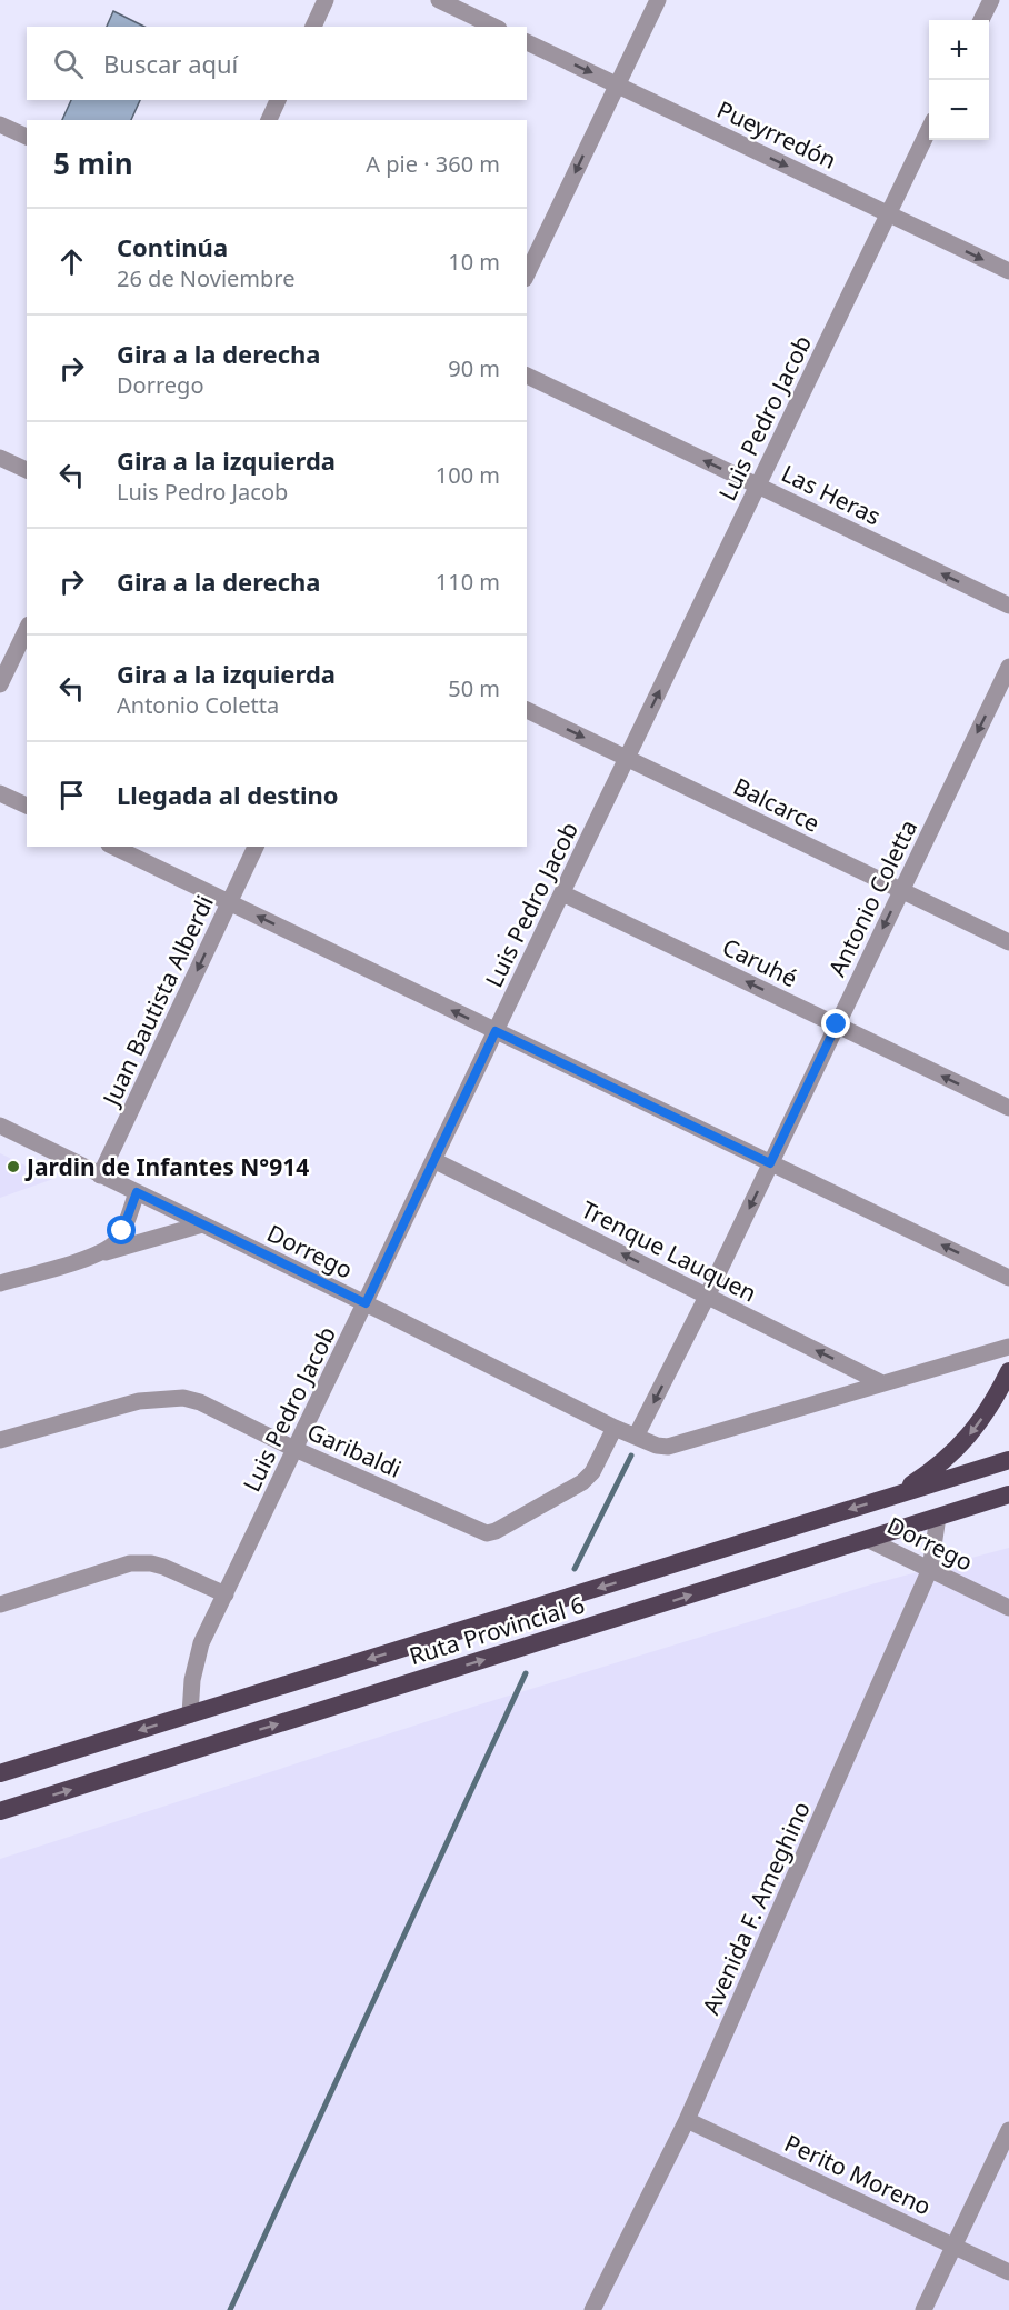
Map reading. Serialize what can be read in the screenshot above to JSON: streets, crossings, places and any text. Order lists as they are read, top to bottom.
{
  "streets": {
    "highway": ["Ruta Provincial 6"],
    "street": [
      "Pueyrredón",
      "Luis Pedro Jacob",
      "Las Heras",
      "Balcarce",
      "Antonio Coletta",
      "Caruhé",
      "Juan Bautista Alberdi",
      "Dorrego",
      "Trenque Lauquen",
      "Garibaldi",
      "Avenida F. Ameghino",
      "Perito Moreno"
    ]
  },
  "crossings": [
    ["Pueyrredón", "Luis Pedro Jacob"],
    ["Luis Pedro Jacob", "Las Heras"],
    ["Luis Pedro Jacob", "Balcarce"],
    ["Luis Pedro Jacob", "Caruhé"],
    ["Luis Pedro Jacob", "Dorrego"],
    ["Luis Pedro Jacob", "Trenque Lauquen"],
    ["Luis Pedro Jacob", "Garibaldi"],
    ["Luis Pedro Jacob", "Ruta Provincial 6"],
    ["Balcarce", "Antonio Coletta"],
    ["Antonio Coletta", "Caruhé"],
    ["Antonio Coletta", "Dorrego"],
    ["Antonio Coletta", "Trenque Lauquen"],
    ["Juan Bautista Alberdi", "Dorrego"],
    ["Dorrego", "Garibaldi"],
    ["Dorrego", "Ruta Provincial 6"],
    ["Dorrego", "Avenida F. Ameghino"],
    ["Ruta Provincial 6", "Avenida F. Ameghino"],
    ["Avenida F. Ameghino", "Perito Moreno"]
  ],
  "one_way": [
    "Pueyrredón",
    "Las Heras",
    "Antonio Coletta",
    "Caruhé",
    "Juan Bautista Alberdi"
  ],
  "places": ["Jardin de Infantes N°914"],
  "page": {
    "map_buttons": ["+", "−"],
    "search": "Buscar aquí",
    "heading": ["5 min", "A pie · 360 m"],
    "list": [
      ["Continúa", "26 de Noviembre", "10 m"],
      ["Gira a la derecha", "Dorrego", "90 m"],
      ["Gira a la izquierda", "Luis Pedro Jacob", "100 m"],
      ["Gira a la derecha", "110 m"],
      ["Gira a la izquierda", "Antonio Coletta", "50 m"],
      "Llegada al destino"
    ]
  }
}
